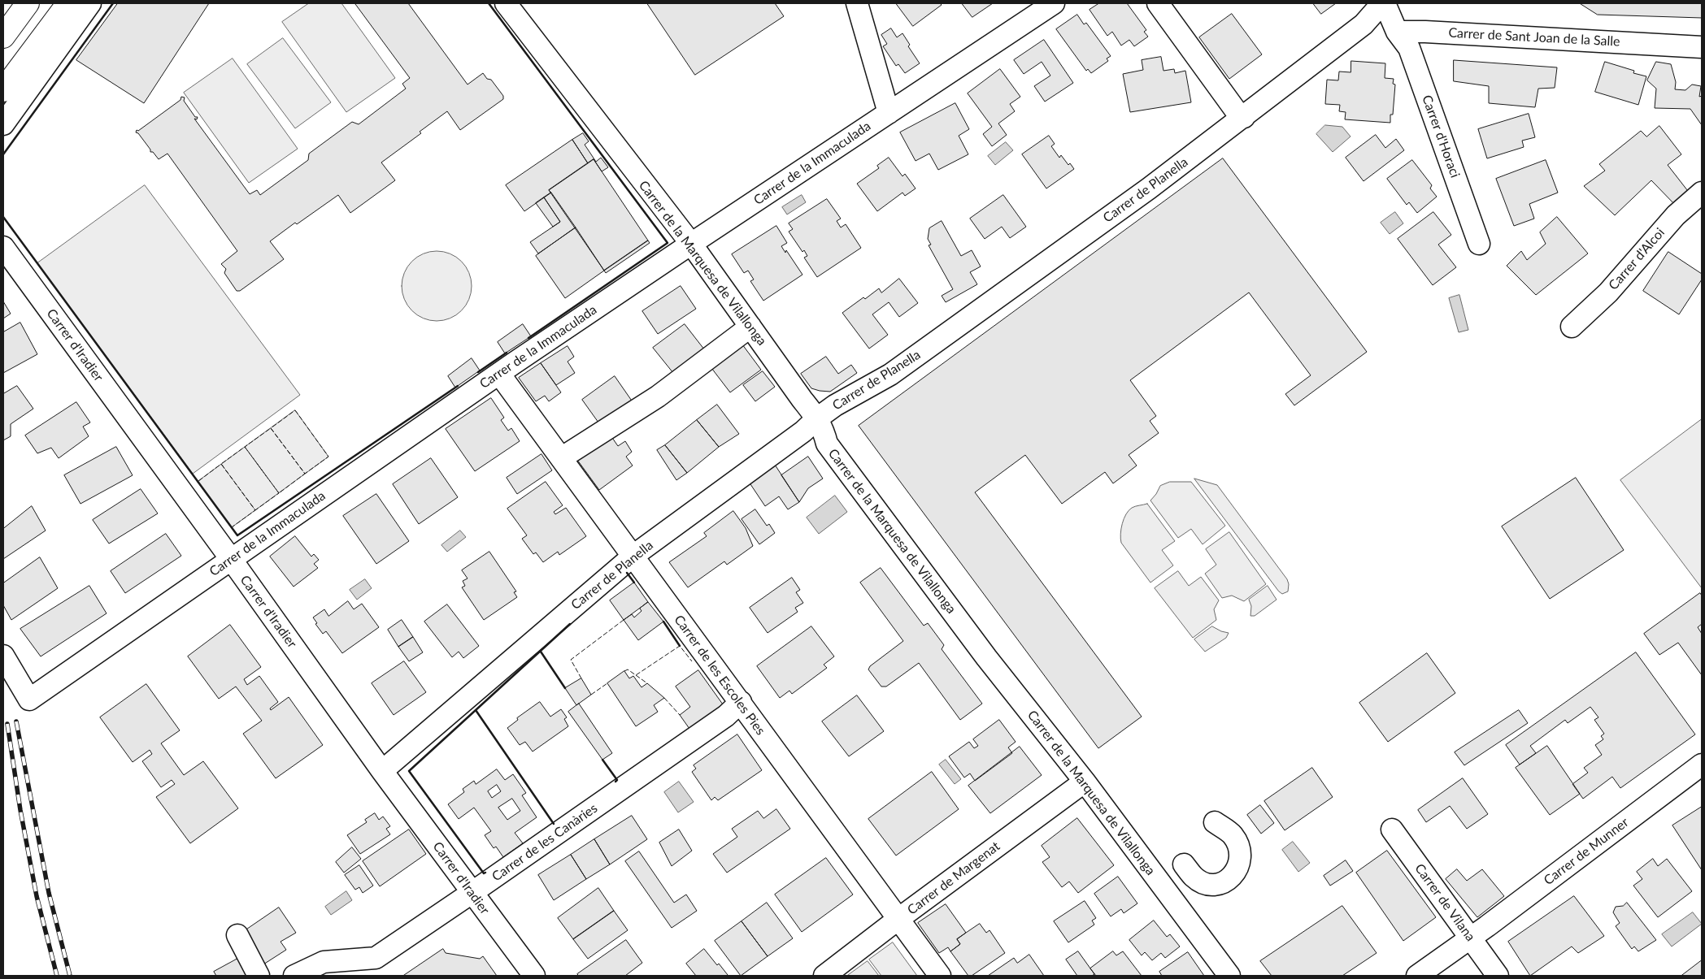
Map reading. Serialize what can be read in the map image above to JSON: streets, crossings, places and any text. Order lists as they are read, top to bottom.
{
  "streets": {
    "street": [
      "Carrer de Sant Joan de la Salle",
      "Carrer d'Horaci",
      "Carrer de la Immaculada",
      "Carrer de Planella",
      "Carrer d'Alcoi",
      "Carrer de la Marquesa de Vilallonga",
      "Carrer d'Iradier",
      "Carrer de les Escoles Pies",
      "Carrer de les Canàries",
      "Carrer de Munner",
      "Carrer de Margenat",
      "Carrer de Vilana"
    ]
  },
  "crossings": [
    ["Carrer de Sant Joan de la Salle", "Carrer d'Horaci"],
    ["Carrer de la Immaculada", "Carrer de la Marquesa de Vilallonga"],
    ["Carrer de la Immaculada", "Carrer d'Iradier"],
    ["Carrer de la Immaculada", "Carrer de les Escoles Pies"],
    ["Carrer de Planella", "Carrer de la Marquesa de Vilallonga"],
    ["Carrer de Planella", "Carrer d'Iradier"],
    ["Carrer de Planella", "Carrer de les Escoles Pies"],
    ["Carrer de la Marquesa de Vilallonga", "Carrer de Margenat"],
    ["Carrer d'Iradier", "Carrer de les Canàries"],
    ["Carrer de les Escoles Pies", "Carrer de les Canàries"],
    ["Carrer de les Escoles Pies", "Carrer de Margenat"],
    ["Carrer de Munner", "Carrer de Vilana"]
  ]
}
